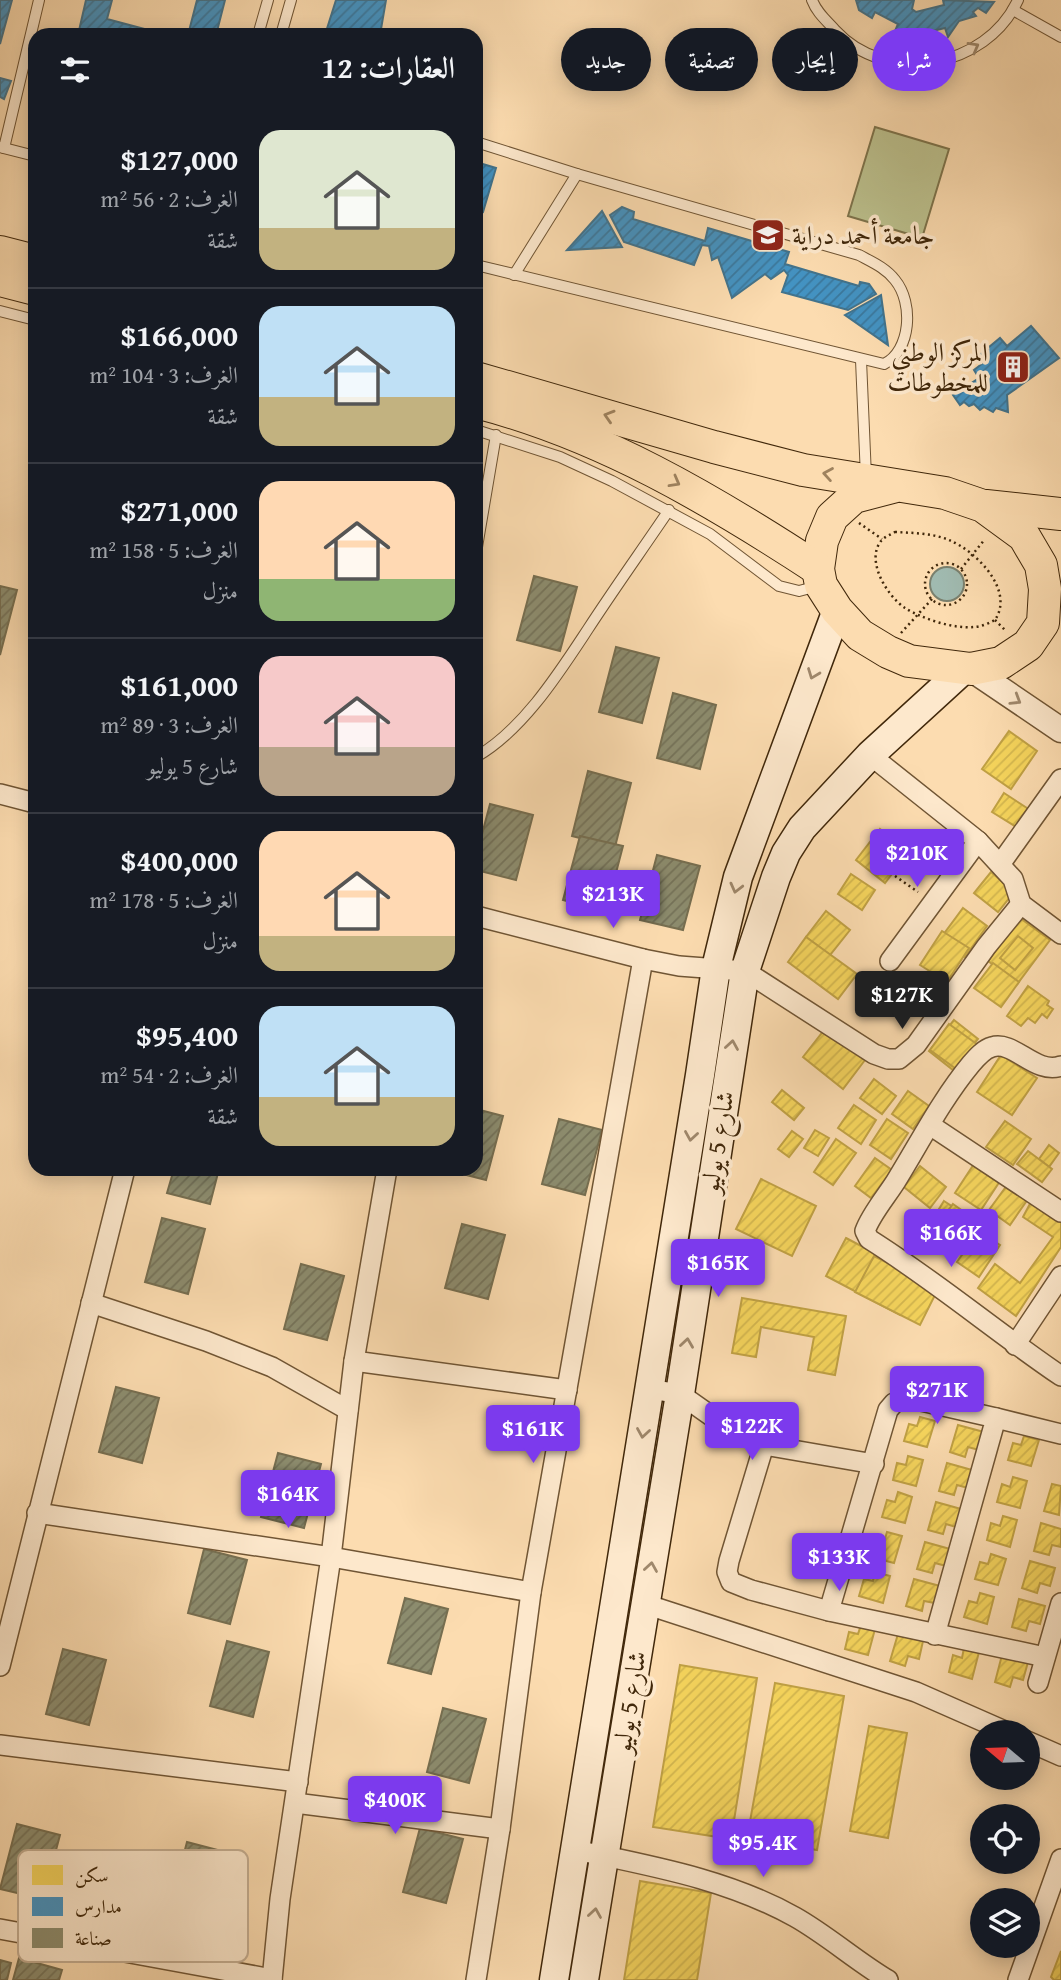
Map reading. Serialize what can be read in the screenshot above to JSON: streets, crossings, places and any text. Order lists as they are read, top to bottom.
{
  "streets": {
    "main road": ["شارع 5 يوليو"]
  },
  "places": {
    "school or university": ["جامعة أحمد دراية"],
    "building": ["المركز الوطني للمخطوطات"]
  },
  "legend": ["سكن", "مدارس", "صناعة"],
  "north": "left",
  "page": {
    "chip": [
      "شراء",
      "إيجار",
      "تصفية",
      "جديد"
    ],
    "heading": "العقارات: 12",
    "list": [
      {
        "name": "$127,000",
        "note": "الغرف: 2 · 56 m² · شقة"
      },
      {
        "name": "$166,000",
        "note": "الغرف: 3 · 104 m² · شقة"
      },
      {
        "name": "$271,000",
        "note": "الغرف: 5 · 158 m² · منزل"
      },
      {
        "name": "$161,000",
        "note": "الغرف: 3 · 89 m² · شارع 5 يوليو"
      },
      {
        "name": "$400,000",
        "note": "الغرف: 5 · 178 m² · منزل"
      },
      {
        "name": "$95,400",
        "note": "الغرف: 2 · 54 m² · شقة"
      }
    ],
    "price": [
      "$210K",
      "$213K",
      "$127K",
      "$166K",
      "$165K",
      "$271K",
      "$122K",
      "$161K",
      "$164K",
      "$133K",
      "$400K",
      "$95.4K"
    ]
  }
}
